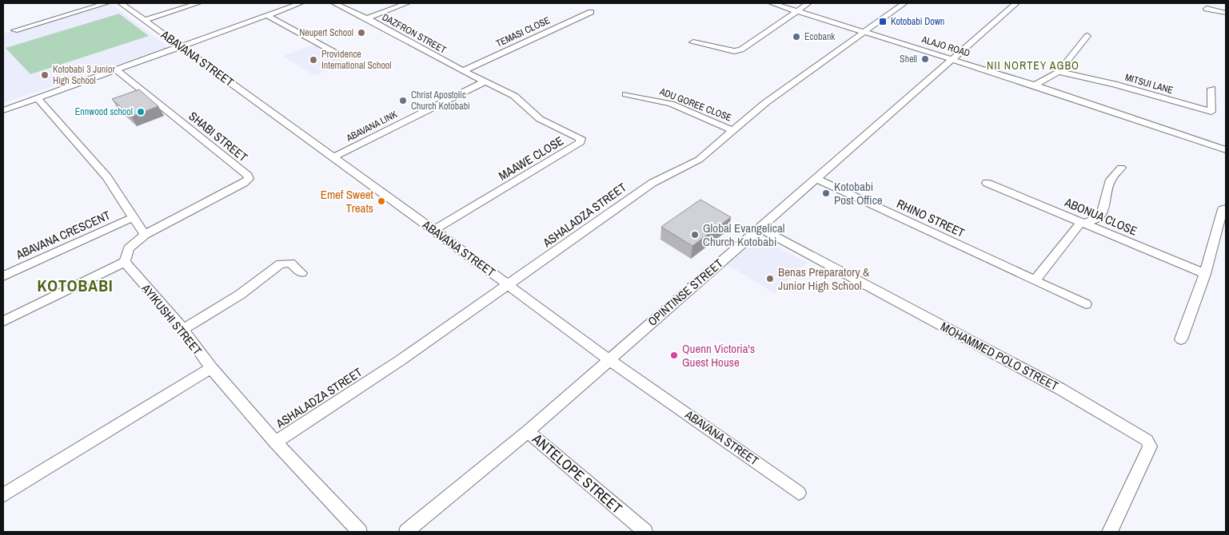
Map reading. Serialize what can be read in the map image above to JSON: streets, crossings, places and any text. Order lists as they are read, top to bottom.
{
  "streets": {
    "street": [
      "TEMASI CLOSE",
      "DAZFRON STREET",
      "ALAJO ROAD",
      "ABAVANA STREET",
      "MITSUI LANE",
      "ADU GOREE CLOSE",
      "ABAVANA LINK",
      "SHABI STREET",
      "MAAWE CLOSE",
      "ASHALADZA STREET",
      "ABONUA CLOSE",
      "RHINO STREET",
      "ABAVANA CRESCENT",
      "OPINTINSE STREET",
      "AYIKUSHI STREET",
      "MOHAMMED POLO STREET",
      "ANTELOPE STREET"
    ]
  },
  "crossings": [
    ["TEMASI CLOSE", "DAZFRON STREET"],
    ["DAZFRON STREET", "ABAVANA LINK"],
    ["DAZFRON STREET", "MAAWE CLOSE"],
    ["ALAJO ROAD", "ASHALADZA STREET"],
    ["ALAJO ROAD", "OPINTINSE STREET"],
    ["ABAVANA STREET", "ABAVANA LINK"],
    ["ABAVANA STREET", "MAAWE CLOSE"],
    ["ABAVANA STREET", "ASHALADZA STREET"],
    ["ABAVANA STREET", "OPINTINSE STREET"],
    ["ADU GOREE CLOSE", "ASHALADZA STREET"],
    ["ABAVANA LINK", "MAAWE CLOSE"],
    ["ASHALADZA STREET", "AYIKUSHI STREET"],
    ["RHINO STREET", "OPINTINSE STREET"],
    ["OPINTINSE STREET", "MOHAMMED POLO STREET"],
    ["OPINTINSE STREET", "ANTELOPE STREET"]
  ],
  "districts": ["NII NORTEY AGBO", "KOTOBABI"],
  "places": {
    "transit": ["Kotobabi Down"],
    "other": [
      "Neupert School",
      "Ecobank",
      "Shell",
      "Providence International School",
      "Kotobabi 3 Junior High School",
      "Christ Apostolic Church Kotobabi",
      "Ennwood school",
      "Kotobabi Post Office",
      "Emef Sweet Treats",
      "Global Evangelical Church Kotobabi",
      "Benas Preparatory & Junior High School",
      "Quenn Victoria's Guest House"
    ]
  }
}
